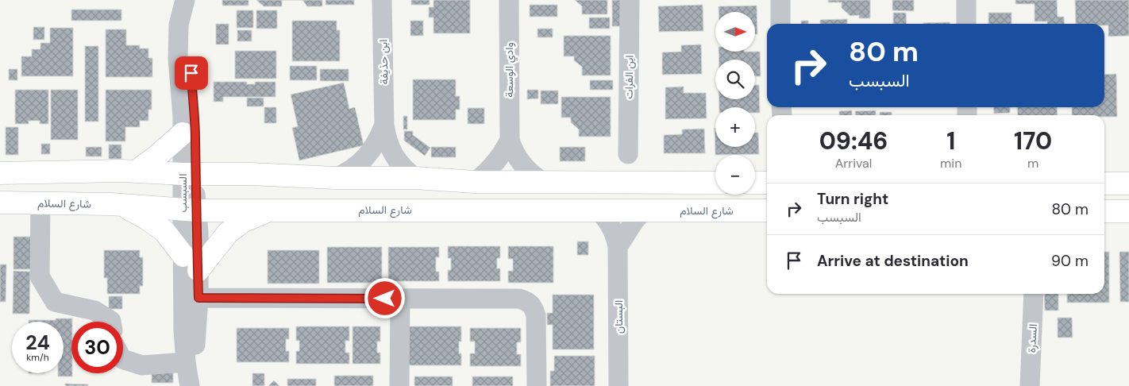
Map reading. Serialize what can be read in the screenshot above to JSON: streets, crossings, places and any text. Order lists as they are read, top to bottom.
{
  "streets": {
    "main road": ["شارع السلام"],
    "street": [
      "ابن حذيفة",
      "وادي الوسعة",
      "ابن الفرات",
      "السبسب",
      "البستان",
      "السدرة"
    ]
  },
  "crossings": [
    ["السبسب", "شارع السلام"],
    ["شارع السلام", "البستان"]
  ],
  "north": "right",
  "page": {
    "map_buttons": ["+", "−"],
    "turn": ["80 m", "السبسب"],
    "eta": [
      "09:46",
      "Arrival",
      "1",
      "min",
      "170",
      "m"
    ],
    "list": [
      {
        "name": "Turn right",
        "note": "السبسب",
        "value": "80 m"
      },
      {
        "name": "Arrive at destination",
        "value": "90 m"
      }
    ],
    "speed": "24 km/h",
    "limit": "30"
  }
}
